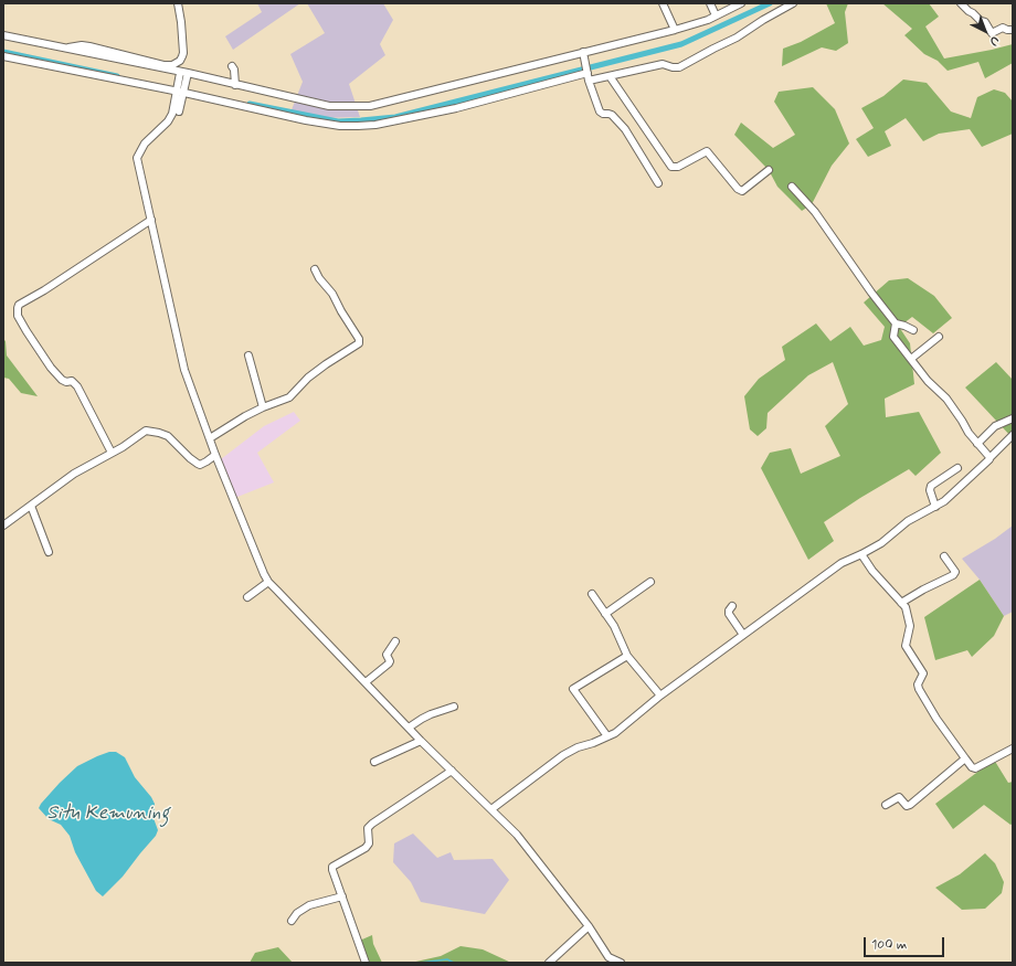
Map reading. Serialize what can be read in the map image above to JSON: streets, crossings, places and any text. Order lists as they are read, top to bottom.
{
  "water": ["Situ Kemuning"],
  "scale_bar": "100 m",
  "north": "bottom right"
}
